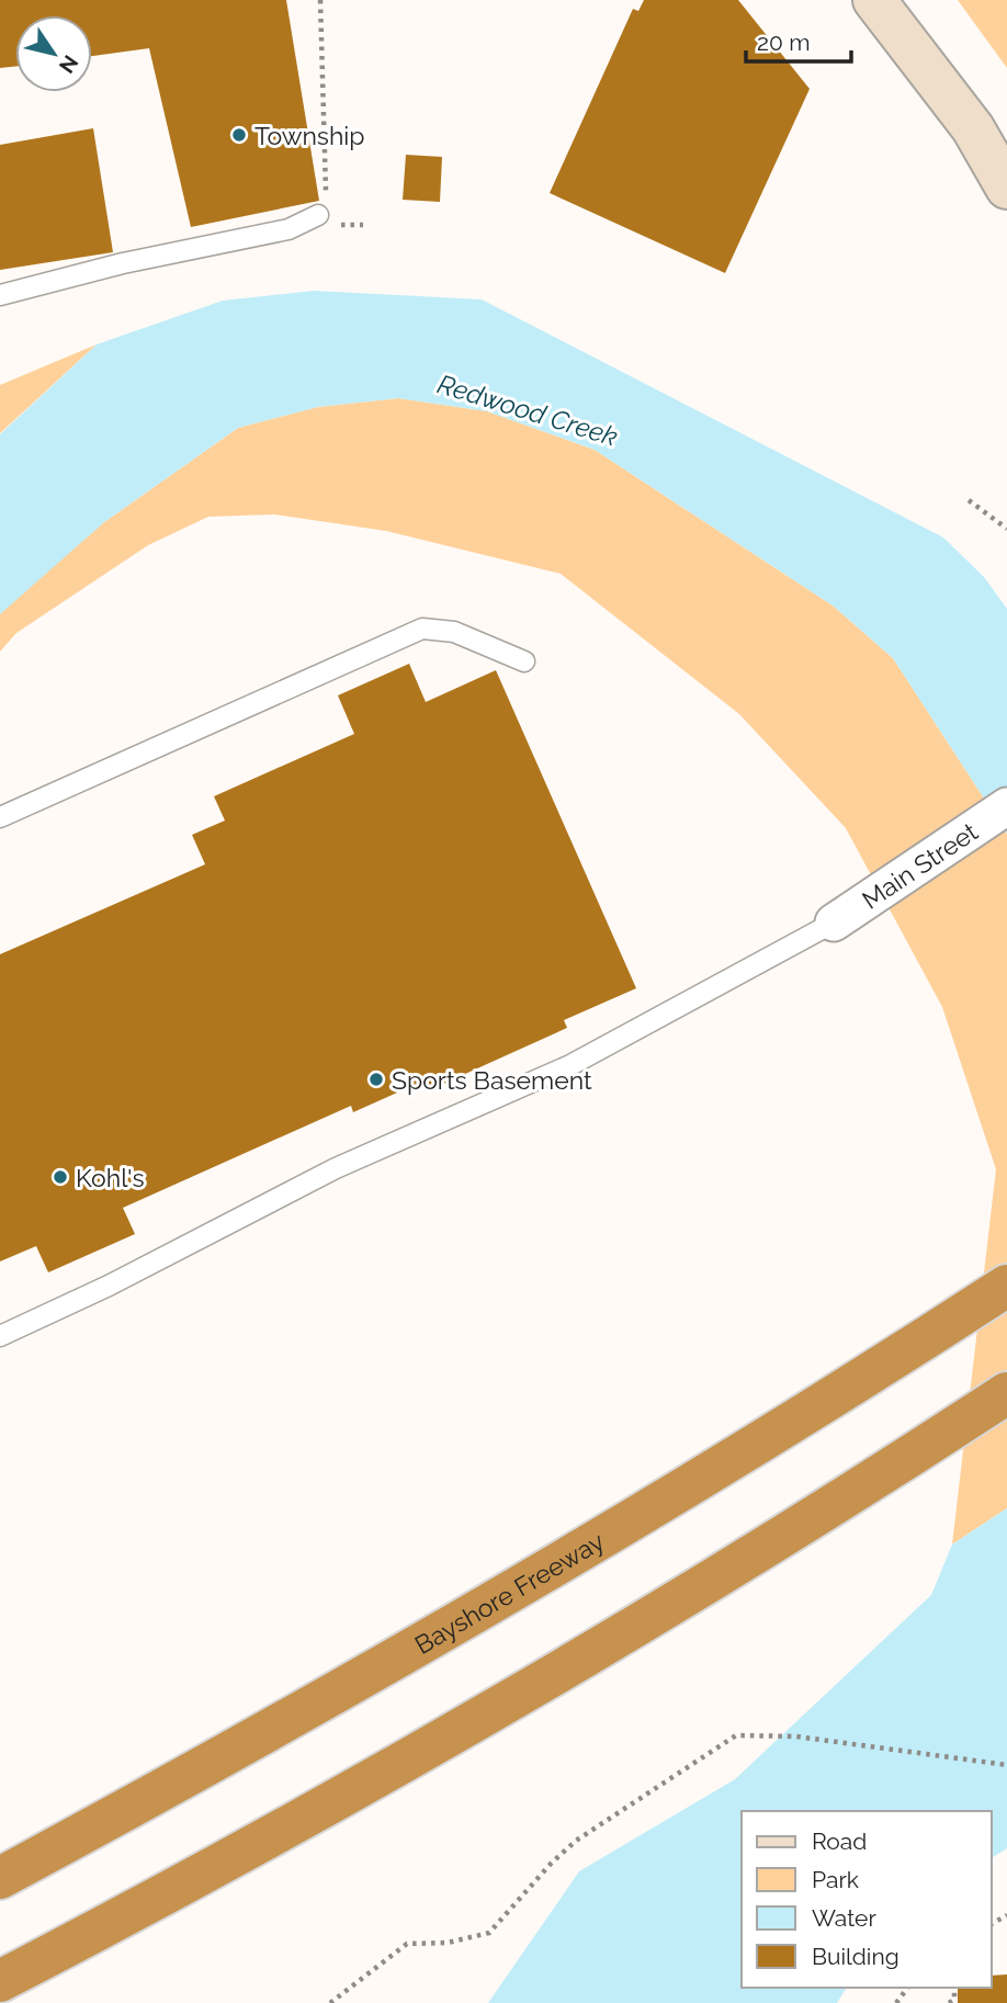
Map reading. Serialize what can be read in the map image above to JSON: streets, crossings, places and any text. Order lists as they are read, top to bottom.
{
  "streets": {
    "highway": ["Bayshore Freeway"],
    "street": ["Main Street"]
  },
  "water": ["Redwood Creek"],
  "places": ["Township", "Sports Basement", "Kohl's"],
  "legend": [
    "Road",
    "Park",
    "Water",
    "Building"
  ],
  "scale_bar": "20 m",
  "north": "bottom right"
}
